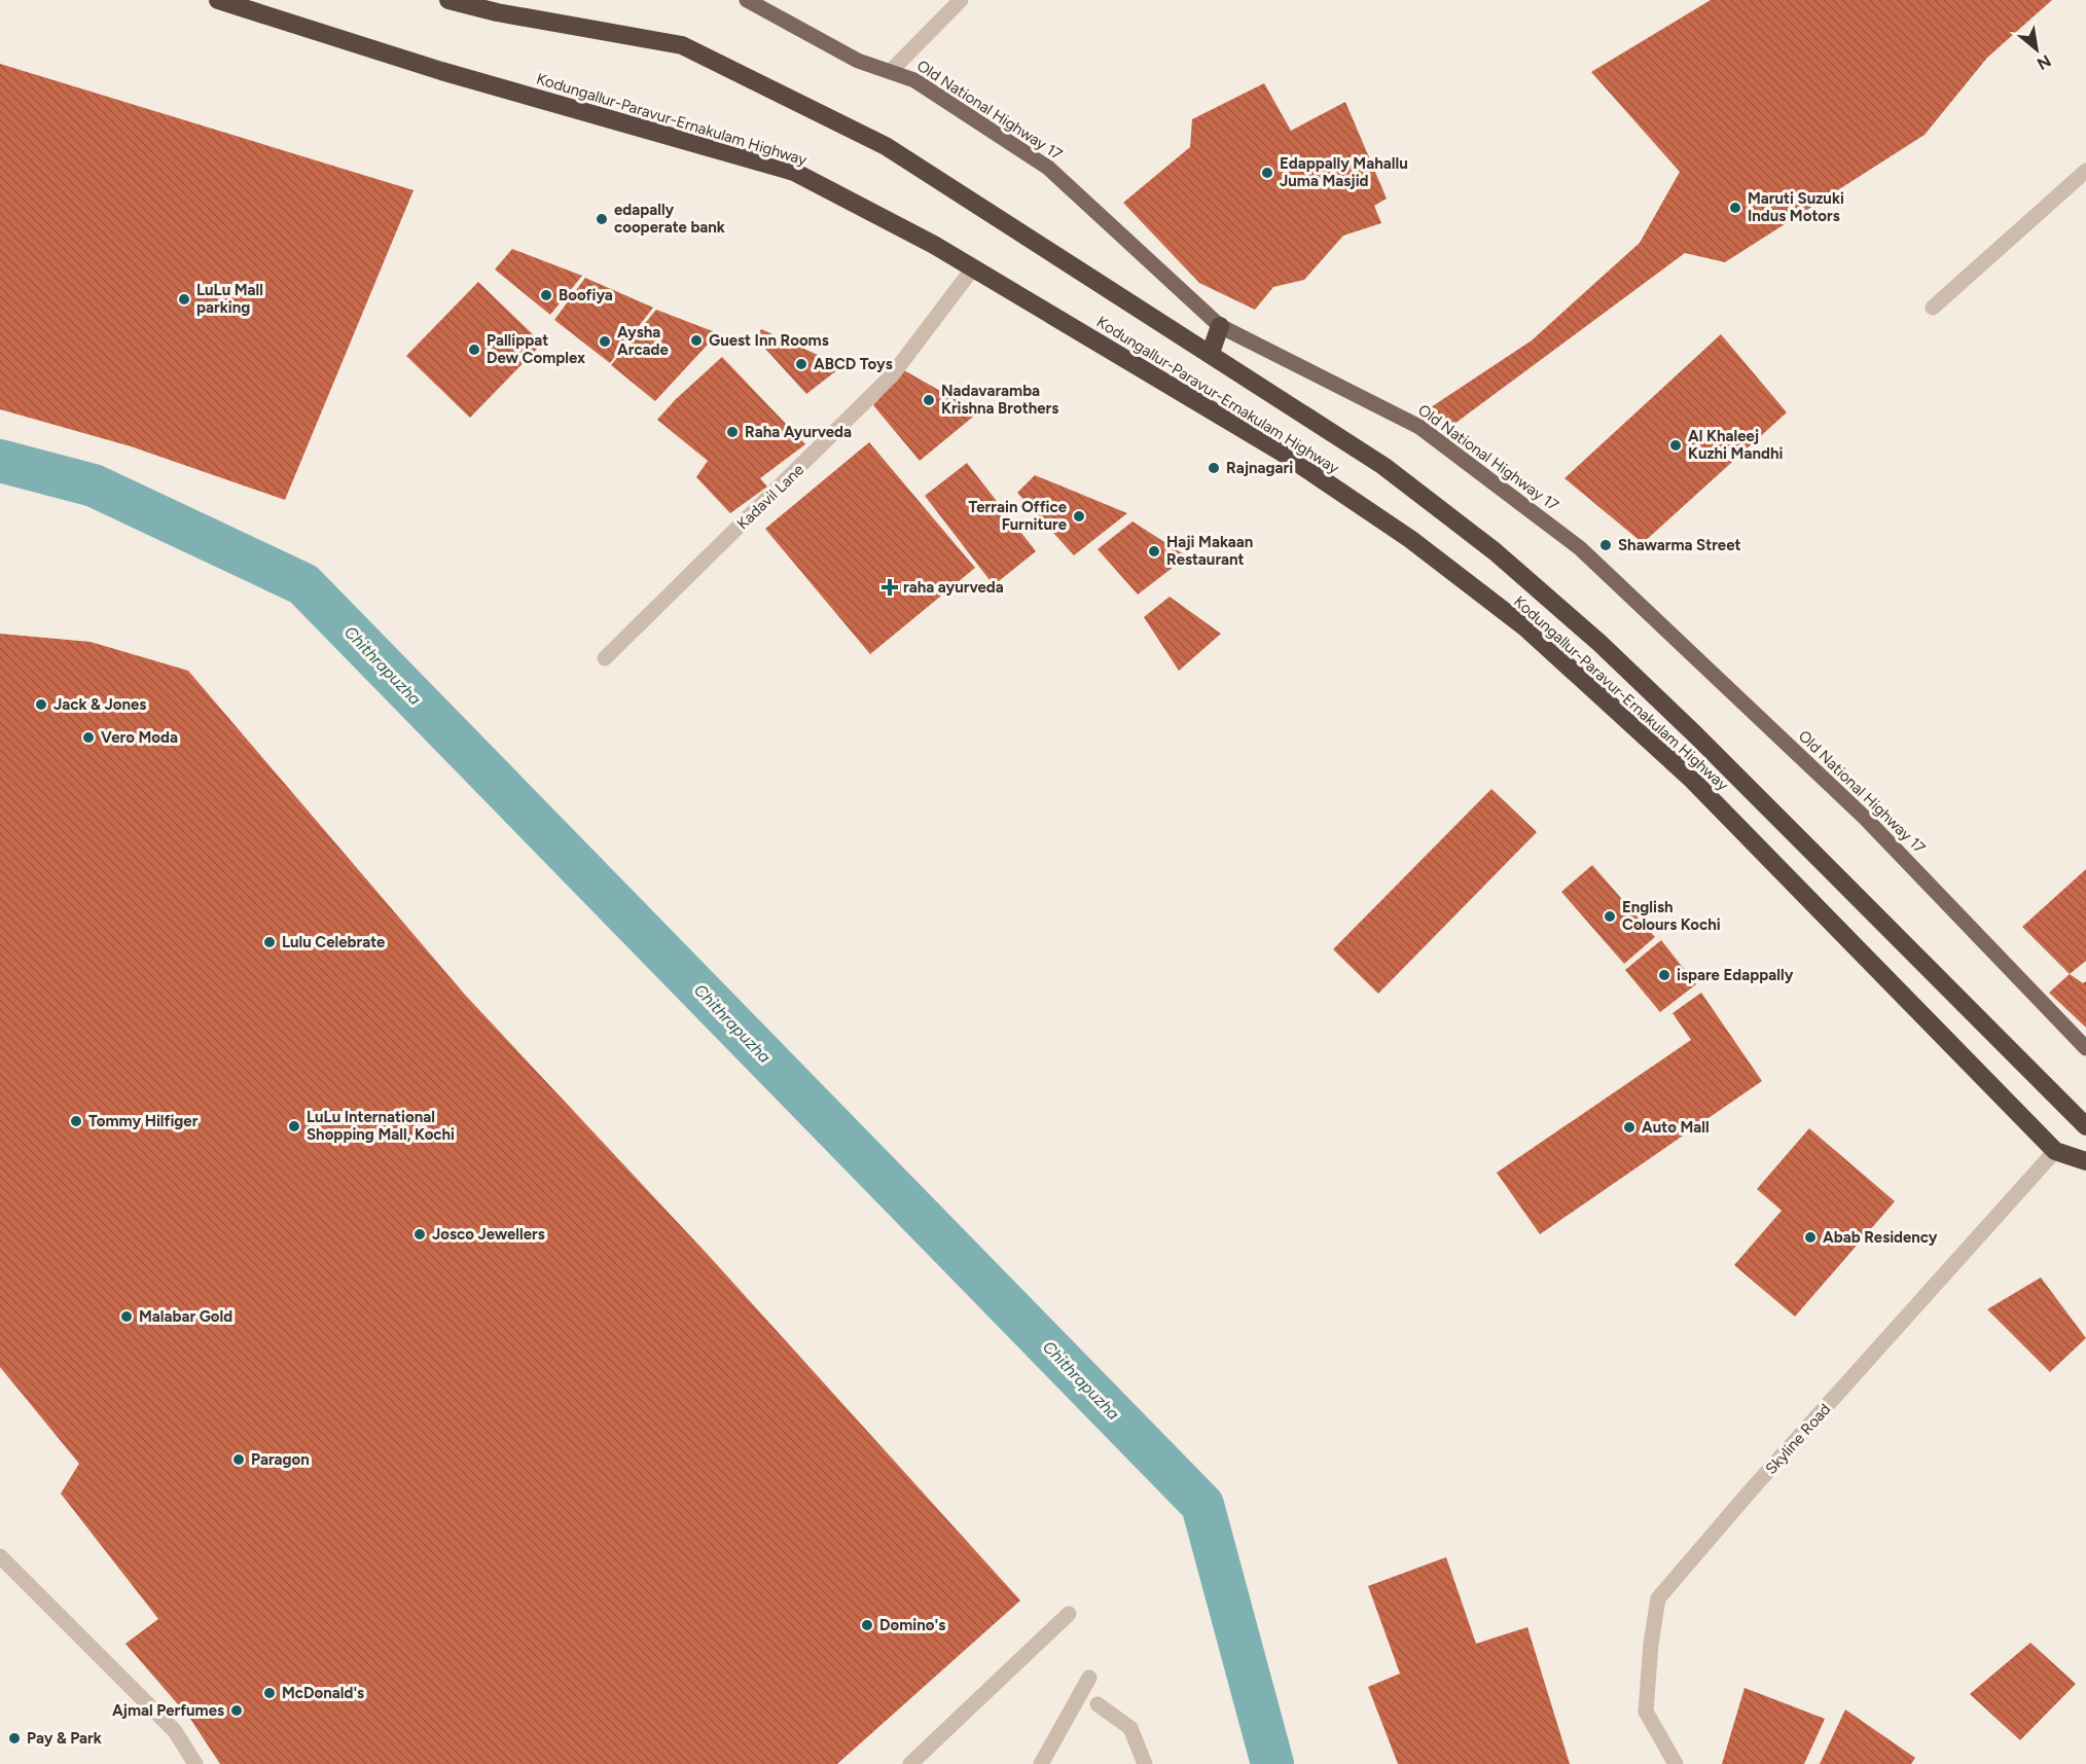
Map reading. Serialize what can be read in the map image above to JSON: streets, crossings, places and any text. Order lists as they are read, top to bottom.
{
  "streets": {
    "highway": ["Kodungallur-Paravur-Ernakulam Highway"],
    "main road": ["Old National Highway 17"],
    "street": ["Kadavil Lane", "Skyline Road"]
  },
  "crossings": [
    ["Kodungallur-Paravur-Ernakulam Highway", "Kadavil Lane"],
    ["Kodungallur-Paravur-Ernakulam Highway", "Skyline Road"]
  ],
  "water": ["Chithrapuzha"],
  "places": {
    "other": [
      "Edappally Mahallu Juma Masjid",
      "Maruti Suzuki Indus Motors",
      "edapally cooperate bank",
      "Boofiya",
      "LuLu Mall parking",
      "Guest Inn Rooms",
      "Aysha Arcade",
      "Pallippat Dew Complex",
      "ABCD Toys",
      "Nadavaramba Krishna Brothers",
      "Raha Ayurveda",
      "Al Khaleej Kuzhi Mandhi",
      "Rajnagari",
      "Terrain Office Furniture",
      "Shawarma Street",
      "Haji Makaan Restaurant",
      "Jack & Jones",
      "Vero Moda",
      "English Colours Kochi",
      "Lulu Celebrate",
      "ispare Edappally",
      "Tommy Hilfiger",
      "LuLu International Shopping Mall, Kochi",
      "Auto Mall",
      "Josco Jewellers",
      "Abab Residency",
      "Malabar Gold",
      "Paragon",
      "Domino's",
      "McDonald's",
      "Ajmal Perfumes",
      "Pay & Park"
    ],
    "health": ["raha ayurveda"]
  },
  "north": "bottom right"
}
